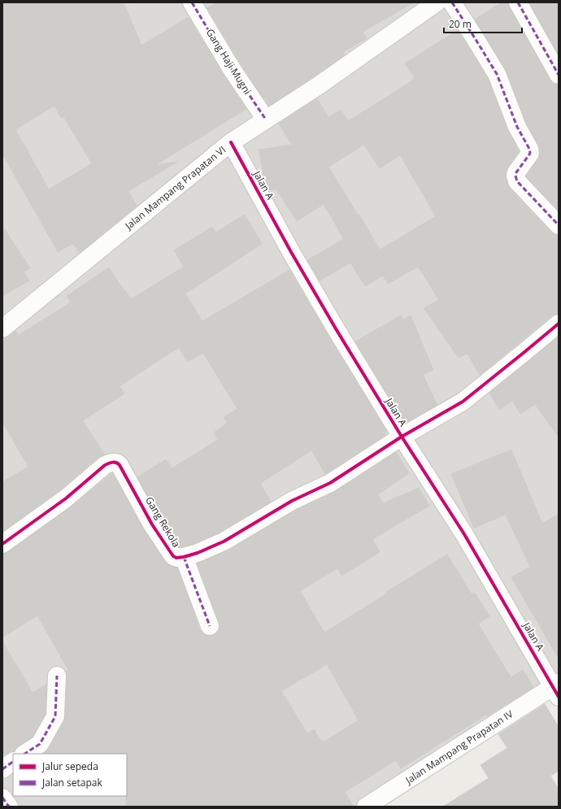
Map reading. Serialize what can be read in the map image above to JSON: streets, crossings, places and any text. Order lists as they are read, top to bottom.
{
  "streets": {
    "street": [
      "Gang Haji Mugni",
      "Jalan A",
      "Jalan Mampang Prapatan VI",
      "Gang Rekola",
      "Jalan Mampang Prapatan IV"
    ]
  },
  "crossings": [
    ["Gang Haji Mugni", "Jalan Mampang Prapatan VI"],
    ["Jalan A", "Jalan Mampang Prapatan VI"],
    ["Jalan A", "Gang Rekola"],
    ["Jalan A", "Jalan Mampang Prapatan IV"]
  ],
  "legend": ["Jalur sepeda", "Jalan setapak"],
  "scale_bar": "20 m"
}
